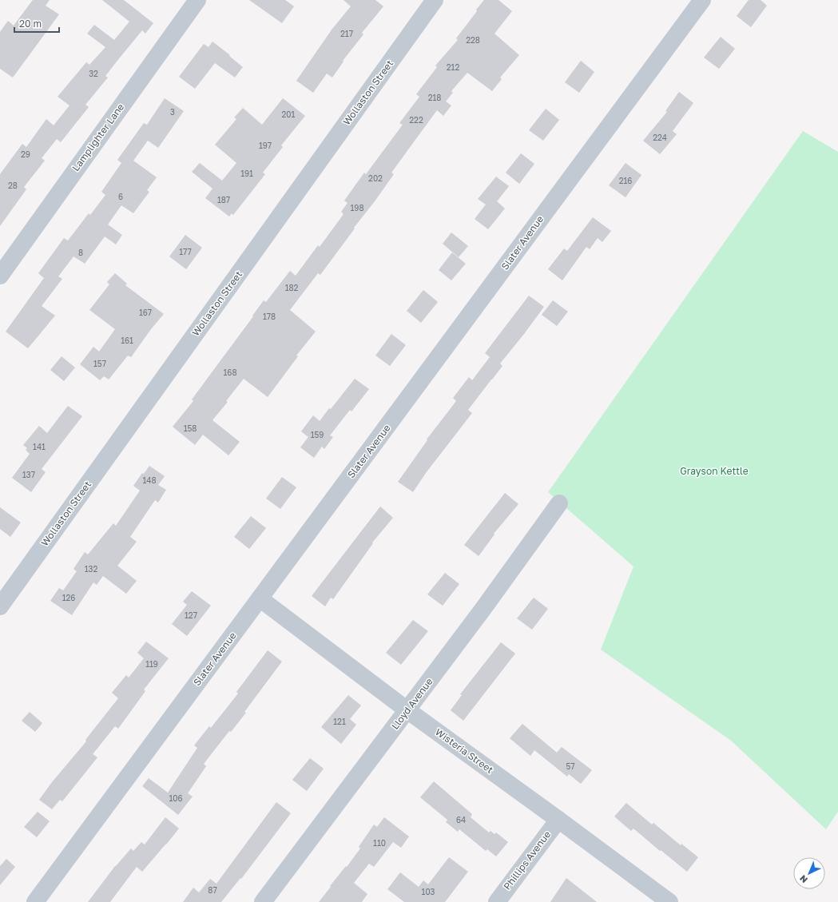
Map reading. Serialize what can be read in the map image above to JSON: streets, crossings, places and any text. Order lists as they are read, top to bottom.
{
  "streets": {
    "street": [
      "Wollaston Street",
      "Lamplighter Lane",
      "Slater Avenue",
      "Lloyd Avenue",
      "Wisteria Street",
      "Phillips Avenue"
    ]
  },
  "crossings": [
    ["Slater Avenue", "Wisteria Street"],
    ["Lloyd Avenue", "Wisteria Street"],
    ["Wisteria Street", "Phillips Avenue"]
  ],
  "parks": ["Grayson Kettle"],
  "house_numbers": [
    "217",
    "228",
    "212",
    "32",
    "218",
    "3",
    "201",
    "222",
    "224",
    "197",
    "29",
    "191",
    "202",
    "216",
    "28",
    "6",
    "187",
    "198",
    "177",
    "8",
    "182",
    "167",
    "178",
    "161",
    "157",
    "168",
    "158",
    "159",
    "141",
    "137",
    "148",
    "132",
    "126",
    "127",
    "119",
    "121",
    "57",
    "106",
    "64",
    "110",
    "87",
    "103"
  ],
  "scale_bar": "20 m",
  "north": "bottom left"
}
